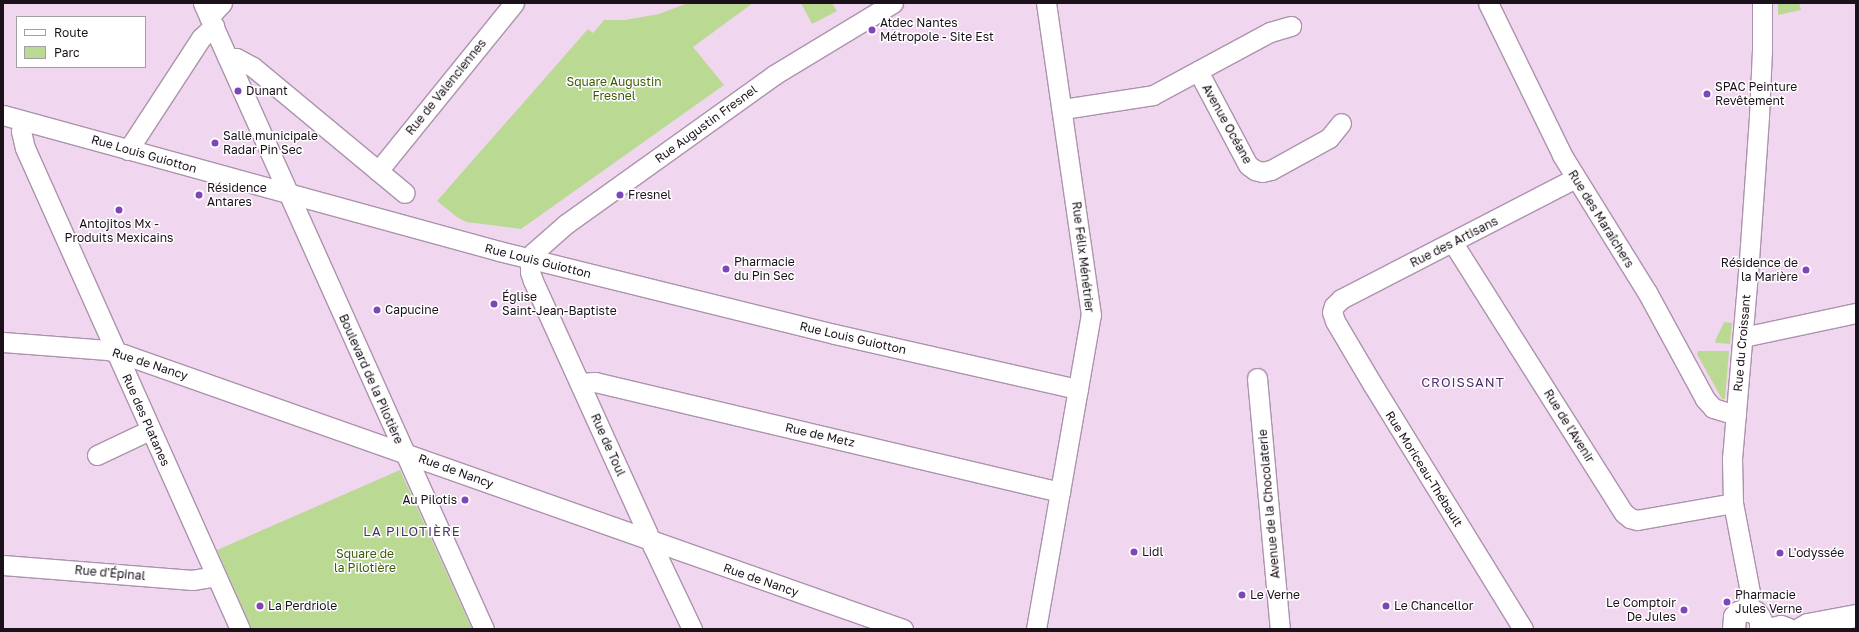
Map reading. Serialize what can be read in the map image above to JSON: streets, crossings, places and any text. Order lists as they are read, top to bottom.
{
  "streets": {
    "street": [
      "Rue de Valenciennes",
      "Rue Augustin Fresnel",
      "Avenue Océane",
      "Rue Louis Guiotton",
      "Rue des Maraîchers",
      "Rue des Artisans",
      "Rue Félix Ménétrier",
      "Rue du Croissant",
      "Rue de Nancy",
      "Boulevard de la Pilotière",
      "Rue des Platanes",
      "Rue de l'Avenir",
      "Rue de Metz",
      "Rue de Toul",
      "Rue Moriceau-Thébault",
      "Avenue de la Chocolaterie",
      "Rue d'Épinal"
    ]
  },
  "crossings": [
    ["Rue Augustin Fresnel", "Rue Louis Guiotton"],
    ["Rue Augustin Fresnel", "Rue de Toul"],
    ["Avenue Océane", "Rue Félix Ménétrier"],
    ["Rue Louis Guiotton", "Rue Félix Ménétrier"],
    ["Rue Louis Guiotton", "Boulevard de la Pilotière"],
    ["Rue Louis Guiotton", "Rue des Platanes"],
    ["Rue Louis Guiotton", "Rue de Toul"],
    ["Rue des Maraîchers", "Rue des Artisans"],
    ["Rue des Maraîchers", "Rue du Croissant"],
    ["Rue des Artisans", "Rue de l'Avenir"],
    ["Rue des Artisans", "Rue Moriceau-Thébault"],
    ["Rue Félix Ménétrier", "Rue de Metz"],
    ["Rue du Croissant", "Rue de l'Avenir"],
    ["Rue de Nancy", "Boulevard de la Pilotière"],
    ["Rue de Nancy", "Rue des Platanes"],
    ["Rue de Nancy", "Rue de Toul"],
    ["Rue des Platanes", "Rue d'Épinal"],
    ["Rue de Metz", "Rue de Toul"]
  ],
  "districts": ["CROISSANT", "LA PILOTIÈRE"],
  "parks": ["Square Augustin Fresnel", "Square de la Pilotière"],
  "places": [
    "Atdec Nantes Métropole - Site Est",
    "Dunant",
    "SPAC Peinture Revêtement",
    "Salle municipale Radar Pin Sec",
    "Résidence Antares",
    "Fresnel",
    "Antojitos Mx - Produits Mexicains",
    "Pharmacie du Pin Sec",
    "Résidence de la Marière",
    "Église Saint-Jean-Baptiste",
    "Capucine",
    "Au Pilotis",
    "Lidl",
    "L'odyssée",
    "Le Verne",
    "Pharmacie Jules Verne",
    "La Perdriole",
    "Le Chancellor",
    "Le Comptoir De Jules"
  ],
  "legend": ["Route", "Parc"]
}
